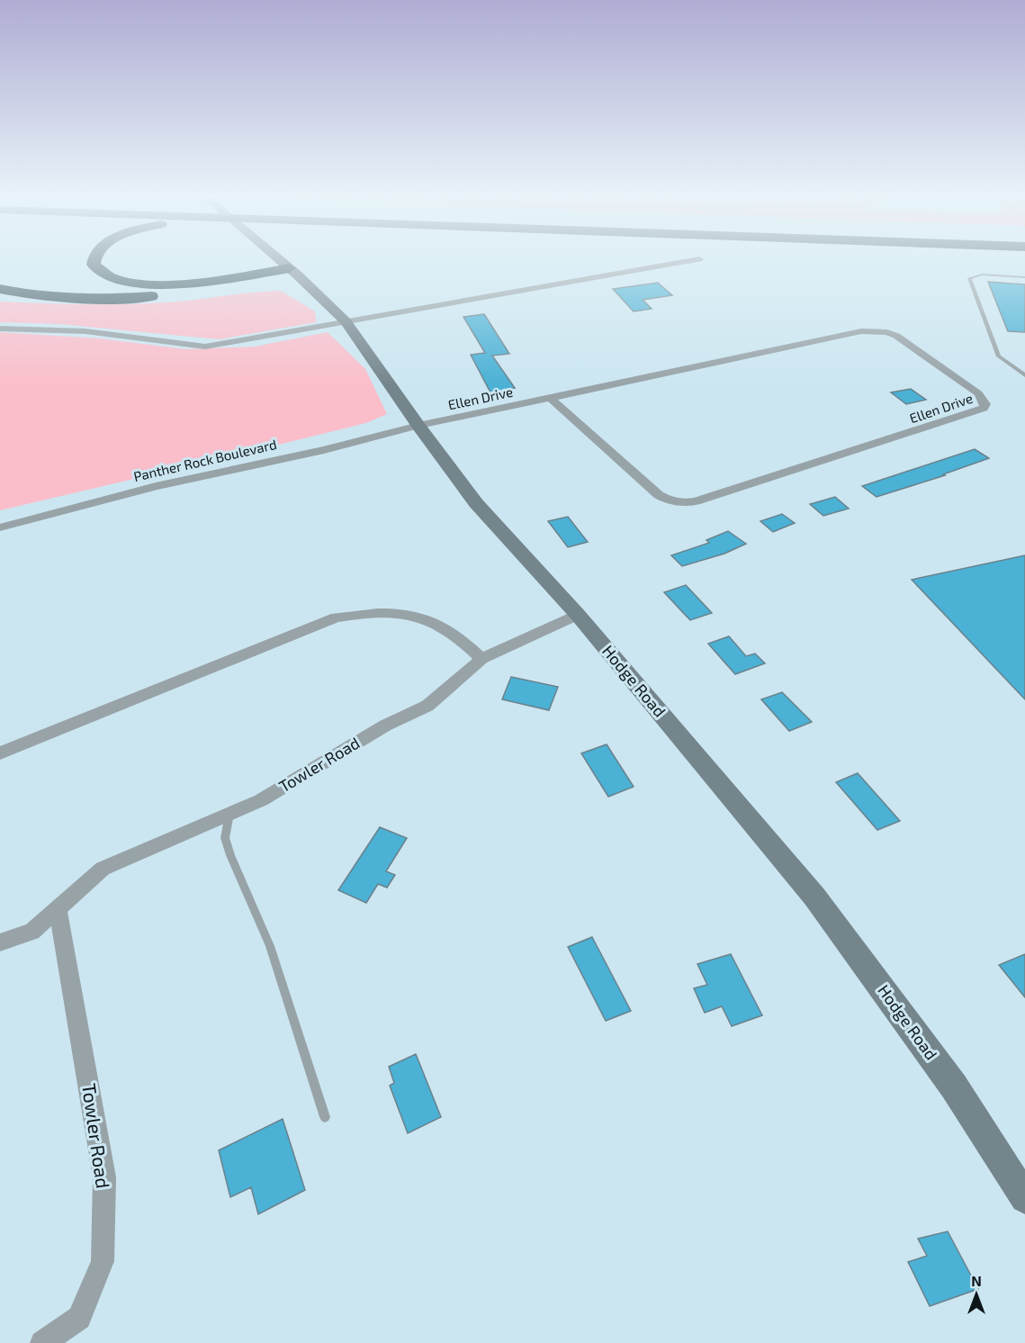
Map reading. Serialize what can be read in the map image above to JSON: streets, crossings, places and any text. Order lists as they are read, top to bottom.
{
  "streets": {
    "main road": ["Hodge Road"],
    "street": ["Ellen Drive", "Panther Rock Boulevard", "Towler Road"]
  },
  "crossings": [
    ["Ellen Drive", "Panther Rock Boulevard"],
    ["Ellen Drive", "Hodge Road"],
    ["Panther Rock Boulevard", "Hodge Road"],
    ["Hodge Road", "Towler Road"]
  ],
  "north": "top"
}
